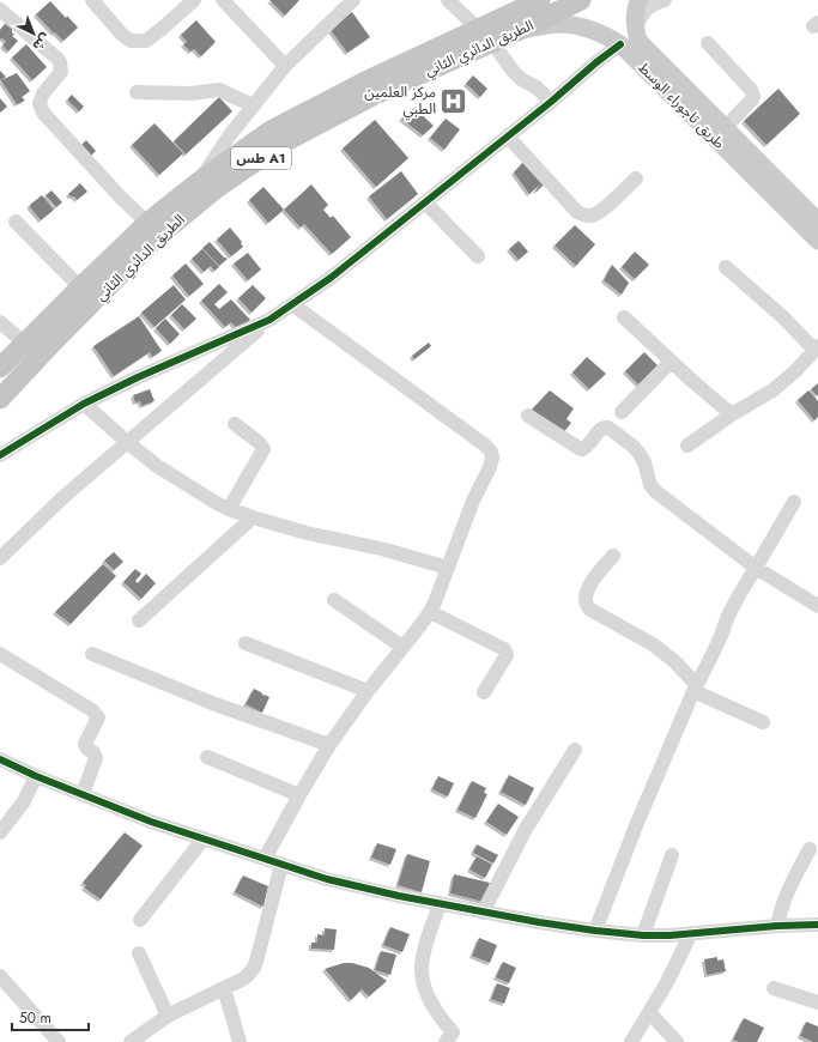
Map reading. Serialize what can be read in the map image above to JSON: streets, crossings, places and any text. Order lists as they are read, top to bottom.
{
  "streets": {
    "highway": ["الطريق الدائري الثاني", "طس A1"],
    "main road": ["طريق تاجوراء الوسط"]
  },
  "crossings": [
    ["الطريق الدائري الثاني", "طريق تاجوراء الوسط"]
  ],
  "places": {
    "hospital": ["مركز العلمين الطبي"]
  },
  "scale_bar": "50 m",
  "north": "bottom right"
}
